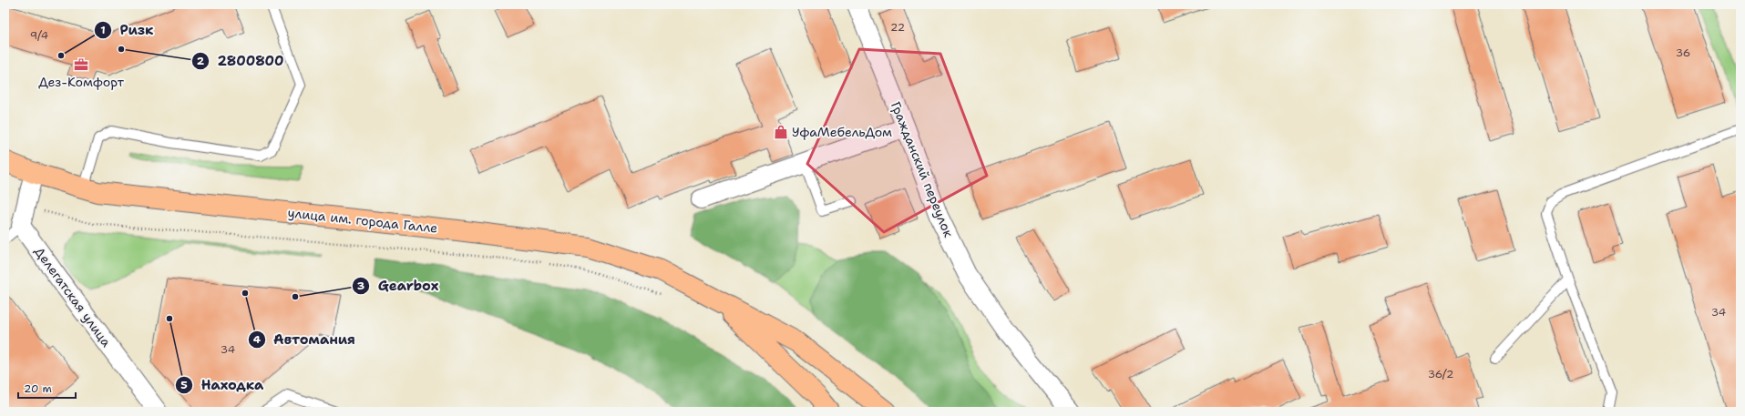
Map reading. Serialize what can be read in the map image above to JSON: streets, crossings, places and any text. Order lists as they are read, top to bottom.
{
  "streets": {
    "main road": ["улица им. города Галле"],
    "street": ["Гражданский переулок", "Делегатская улица"]
  },
  "places": {
    "other": [
      "2800800",
      "Ризк",
      "Автомания",
      "Gearbox",
      "Находка"
    ],
    "office": ["Дез‑Комфорт"],
    "shop": ["УфаМебельДом"]
  },
  "house_numbers": [
    "22",
    "9/4",
    "36",
    "34",
    "34",
    "36/2"
  ],
  "scale_bar": "20 m"
}
